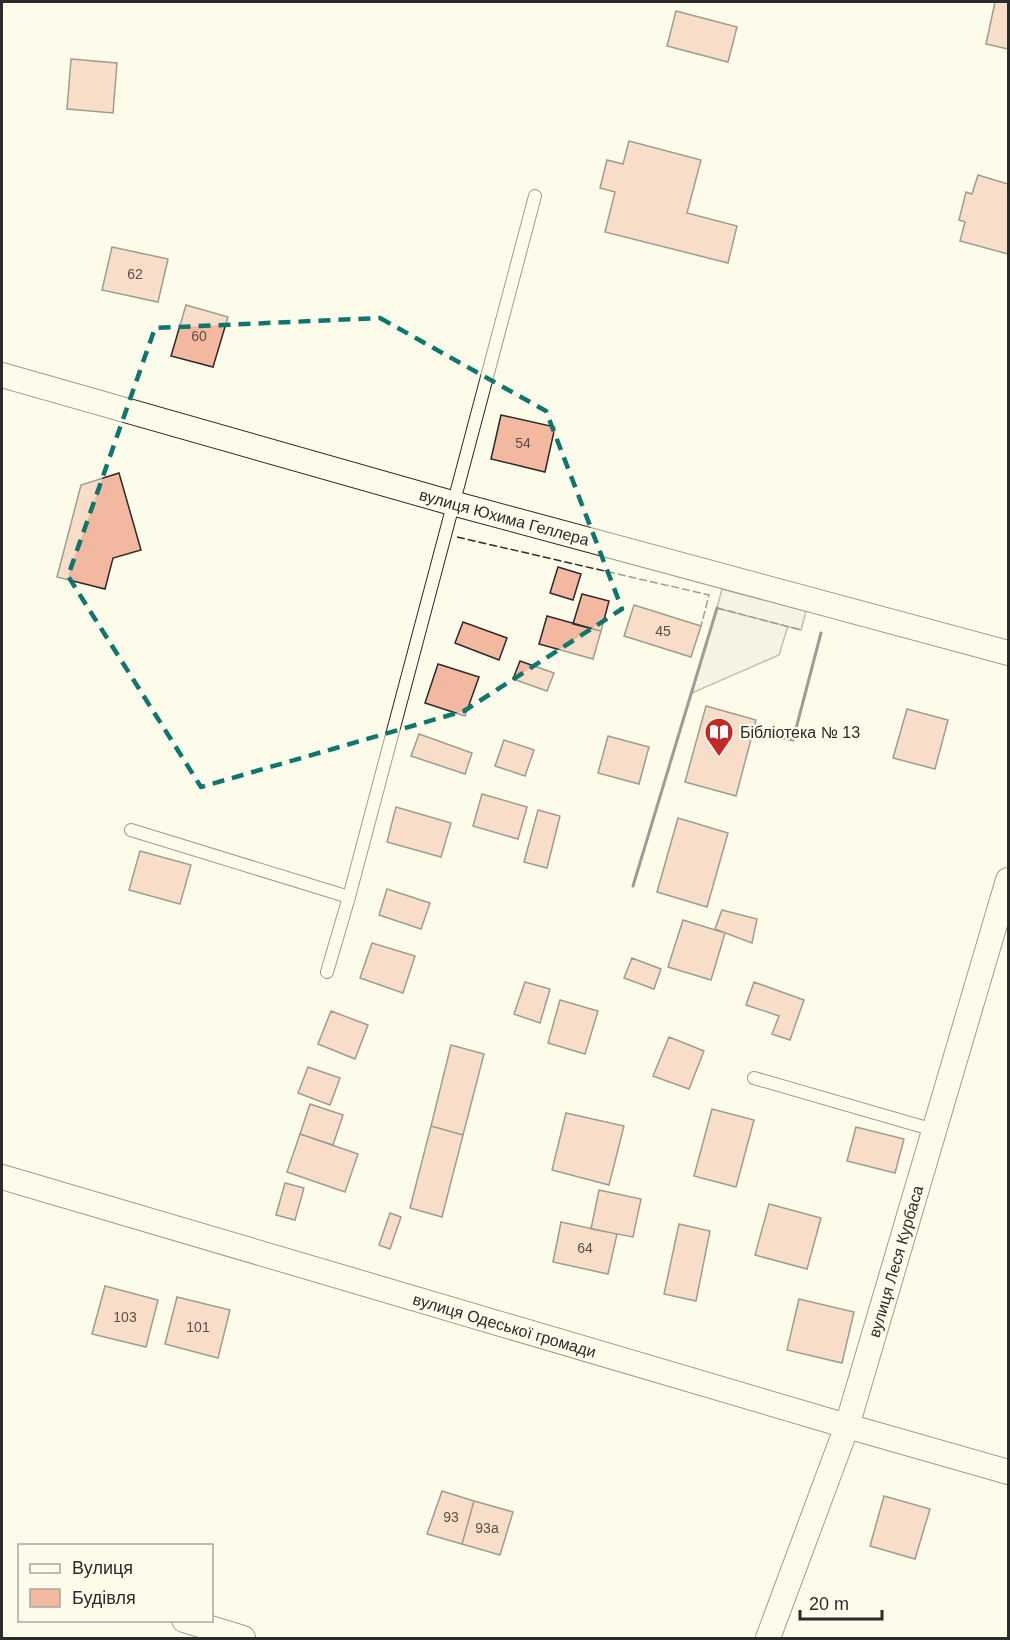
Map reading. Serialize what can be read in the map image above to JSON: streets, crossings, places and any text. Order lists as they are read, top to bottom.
{
  "streets": {
    "street": ["вулиця Юхима Геллера", "вулиця Леся Курбаса", "вулиця Одеської громади"]
  },
  "crossings": [
    ["вулиця Леся Курбаса", "вулиця Одеської громади"]
  ],
  "places": {
    "library": ["Бібліотека № 13"]
  },
  "house_numbers": [
    "62",
    "60",
    "54",
    "45",
    "64",
    "103",
    "101",
    "93",
    "93а"
  ],
  "legend": ["Вулиця", "Будівля"],
  "scale_bar": "20 m"
}
